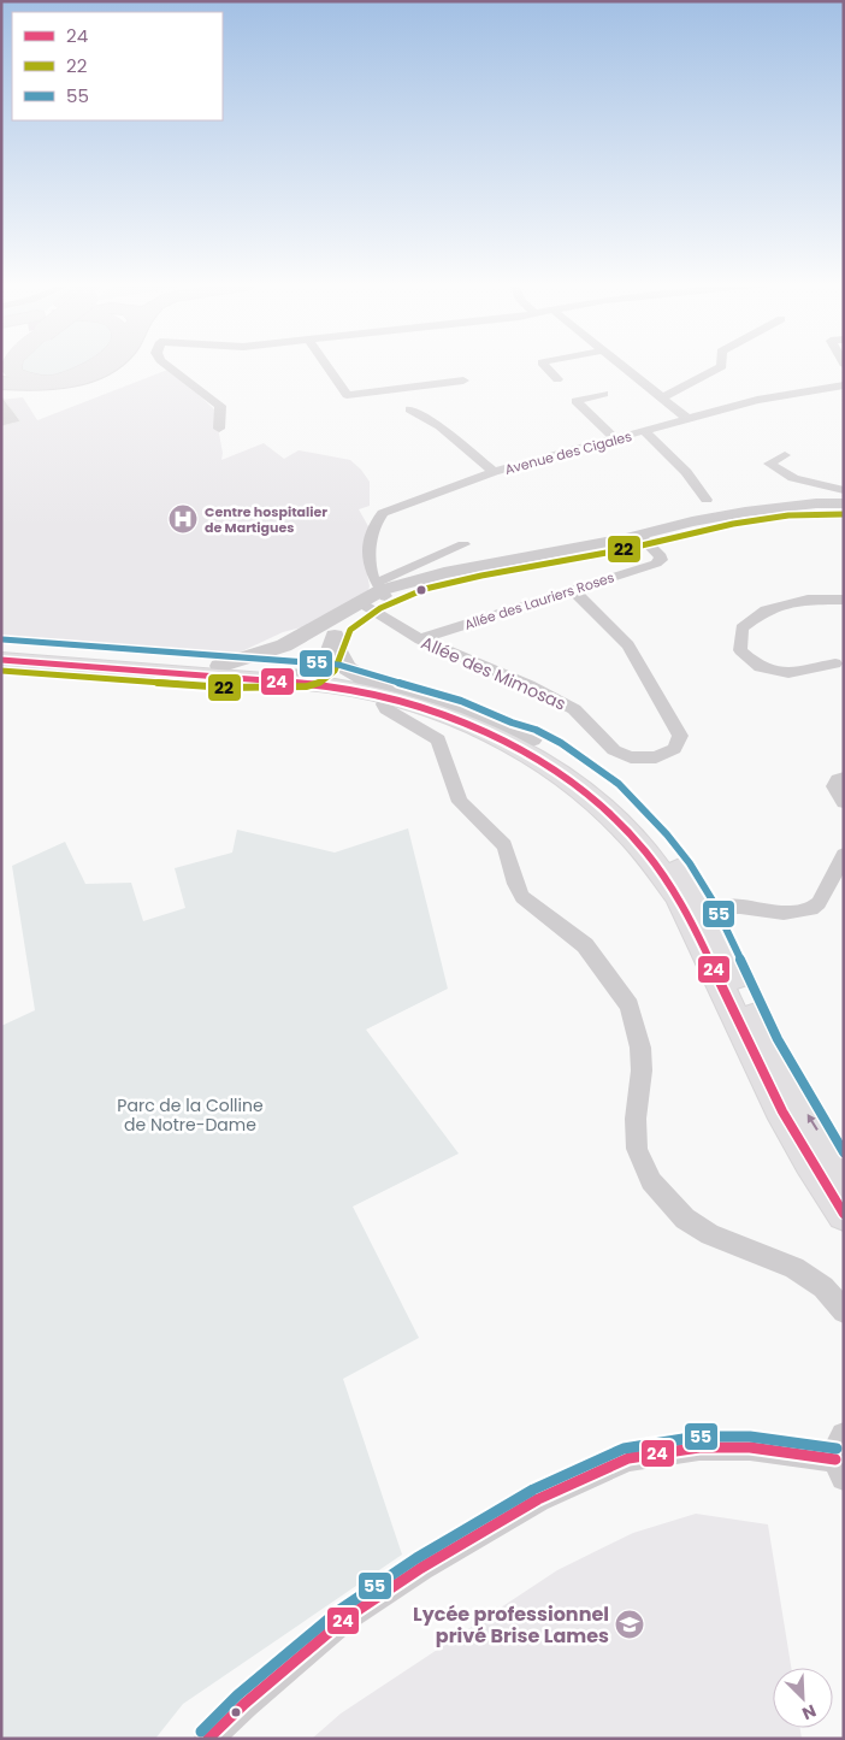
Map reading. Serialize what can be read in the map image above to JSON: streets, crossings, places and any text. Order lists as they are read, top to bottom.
{
  "streets": {
    "street": ["Avenue des Cigales", "Allée des Lauriers Roses", "Allée des Mimosas"]
  },
  "crossings": [
    ["Allée des Lauriers Roses", "Allée des Mimosas"]
  ],
  "parks": ["Parc de la Colline de Notre-Dame"],
  "places": {
    "hospital": ["Centre hospitalier de Martigues"],
    "school or university": ["Lycée professionnel privé Brise Lames"]
  },
  "lines": ["transit line 22", "transit line 55", "transit line 24"],
  "legend": ["24", "22", "55"],
  "north": "bottom right"
}
